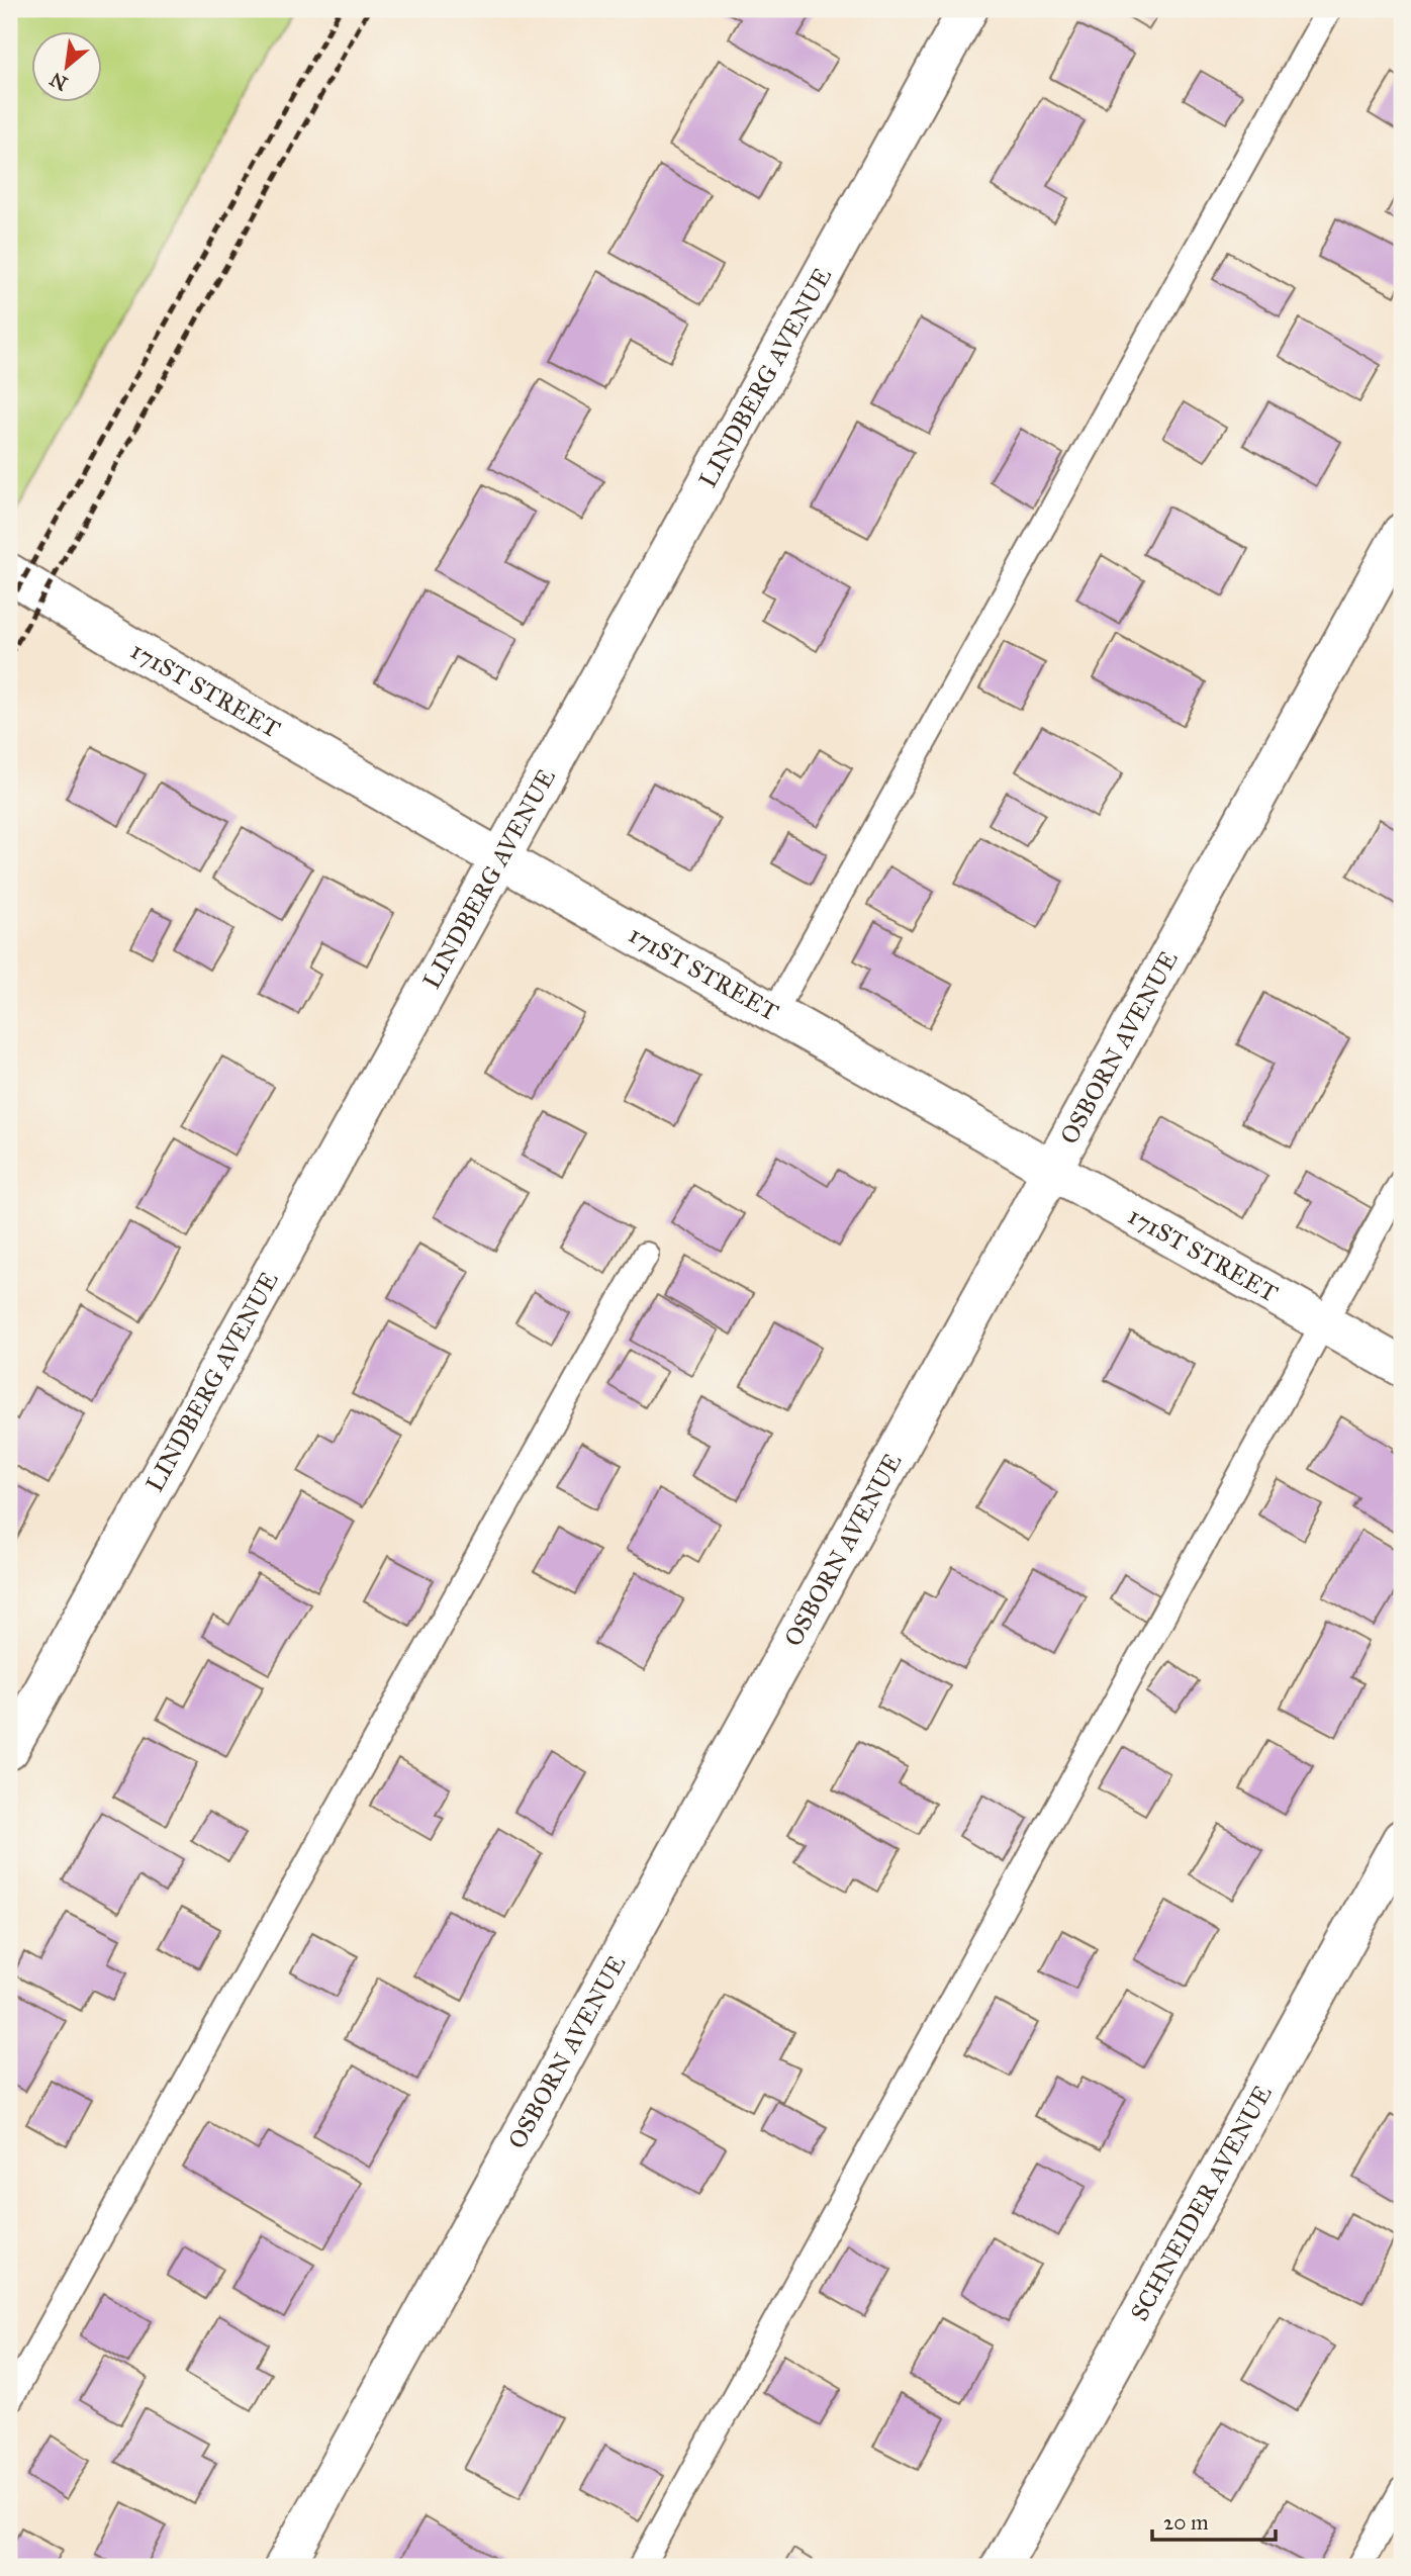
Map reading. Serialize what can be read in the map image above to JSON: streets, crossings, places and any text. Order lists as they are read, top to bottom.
{
  "streets": {
    "street": [
      "LINDBERG AVENUE",
      "171ST STREET",
      "OSBORN AVENUE",
      "SCHNEIDER AVENUE"
    ]
  },
  "crossings": [
    ["LINDBERG AVENUE", "171ST STREET"],
    ["171ST STREET", "OSBORN AVENUE"]
  ],
  "scale_bar": "20 m",
  "north": "bottom left"
}
